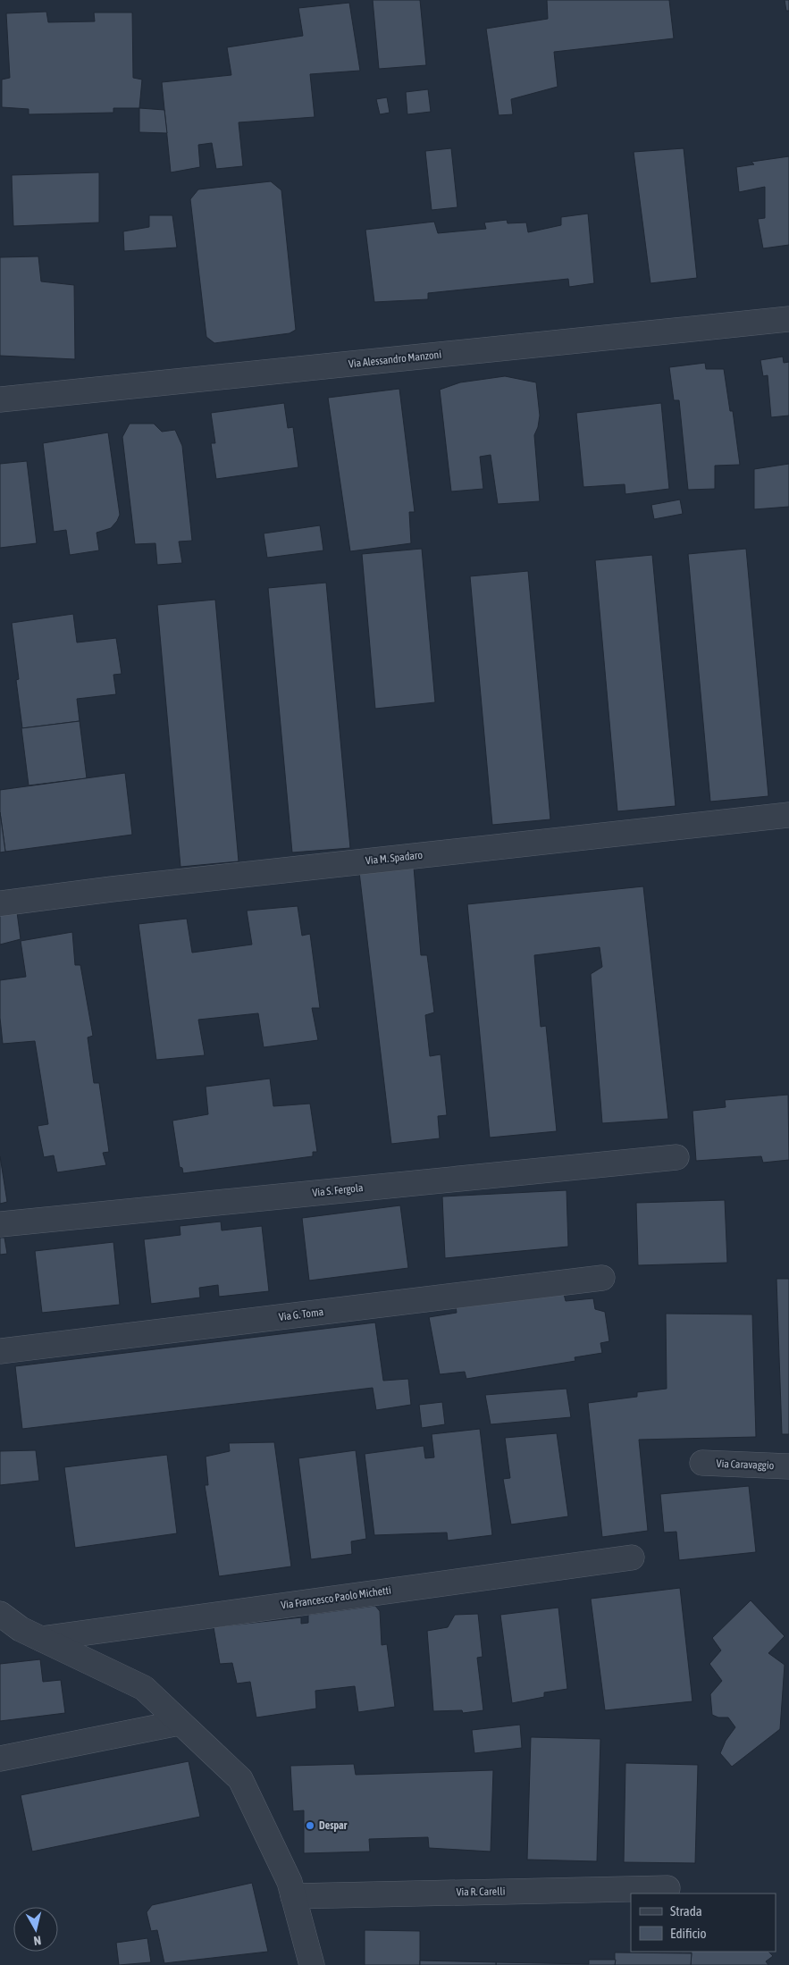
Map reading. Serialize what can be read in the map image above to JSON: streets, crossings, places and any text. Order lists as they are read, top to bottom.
{
  "streets": {
    "street": [
      "Via Alessandro Manzoni",
      "Via M. Spadaro",
      "Via S. Fergola",
      "Via G. Toma",
      "Via Caravaggio",
      "Via Francesco Paolo Michetti",
      "Via R. Carelli"
    ]
  },
  "places": ["Despar"],
  "legend": ["Strada", "Edificio"],
  "north": "bottom"
}
